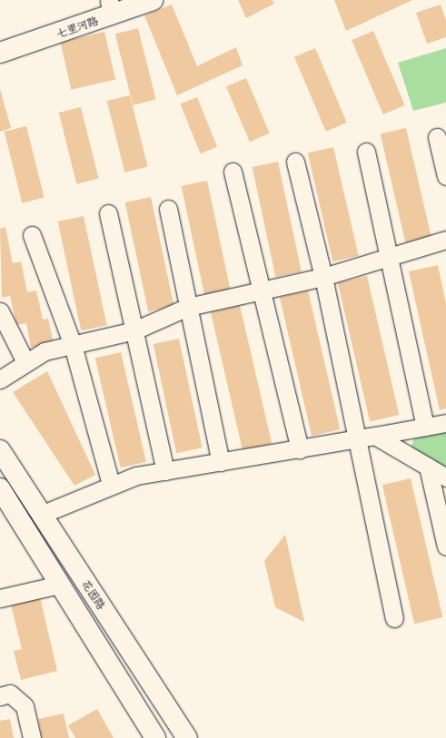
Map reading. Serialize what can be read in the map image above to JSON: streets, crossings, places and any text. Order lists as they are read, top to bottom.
{
  "streets": {
    "main road": ["七里河路", "花园路"]
  }
}
